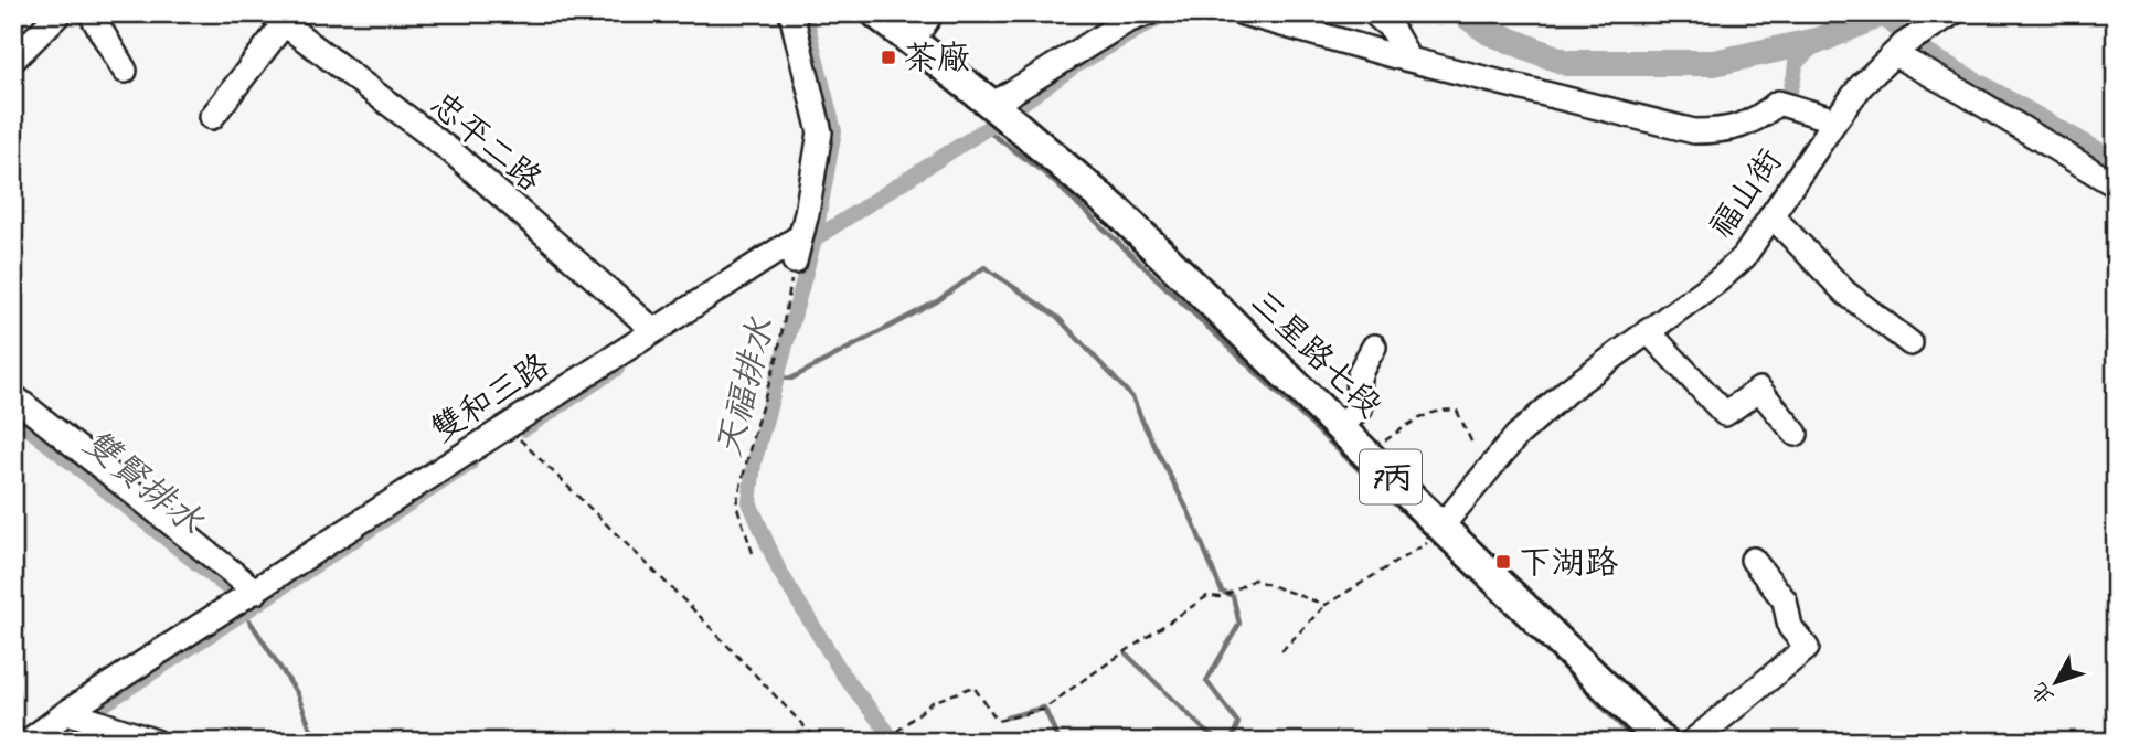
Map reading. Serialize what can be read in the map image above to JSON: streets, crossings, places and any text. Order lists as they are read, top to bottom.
{
  "streets": {
    "main road": ["三星路七段", "7丙"],
    "street": ["忠平二路", "福山街", "雙和三路"]
  },
  "crossings": [
    ["忠平二路", "雙和三路"],
    ["福山街", "三星路七段"],
    ["三星路七段", "7丙"]
  ],
  "water": ["天福排水", "雙賢排水"],
  "places": {
    "transit": ["茶廠", "下湖路"]
  },
  "north": "bottom left"
}
